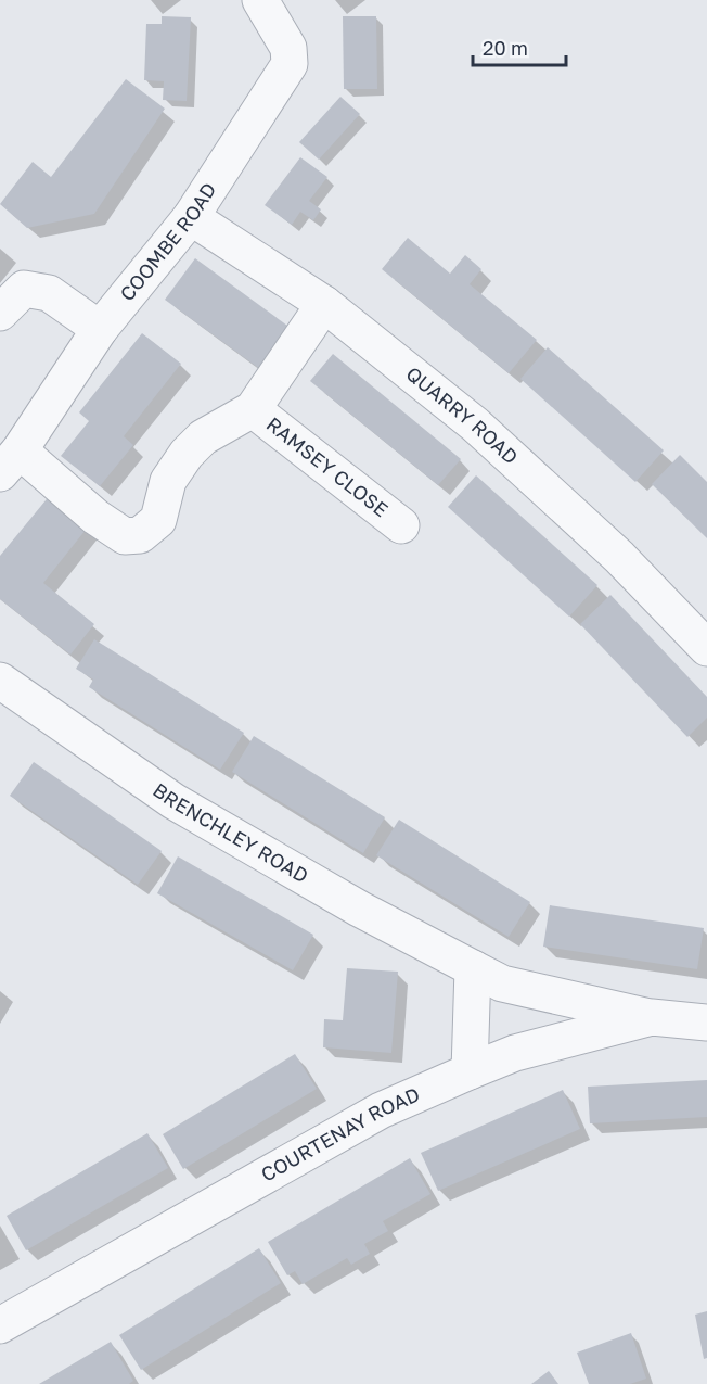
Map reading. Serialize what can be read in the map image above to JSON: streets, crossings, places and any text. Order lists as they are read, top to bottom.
{
  "streets": {
    "street": [
      "COOMBE ROAD",
      "QUARRY ROAD",
      "RAMSEY CLOSE",
      "BRENCHLEY ROAD",
      "COURTENAY ROAD"
    ]
  },
  "crossings": [
    ["COOMBE ROAD", "QUARRY ROAD"],
    ["BRENCHLEY ROAD", "COURTENAY ROAD"]
  ],
  "scale_bar": "20 m"
}
